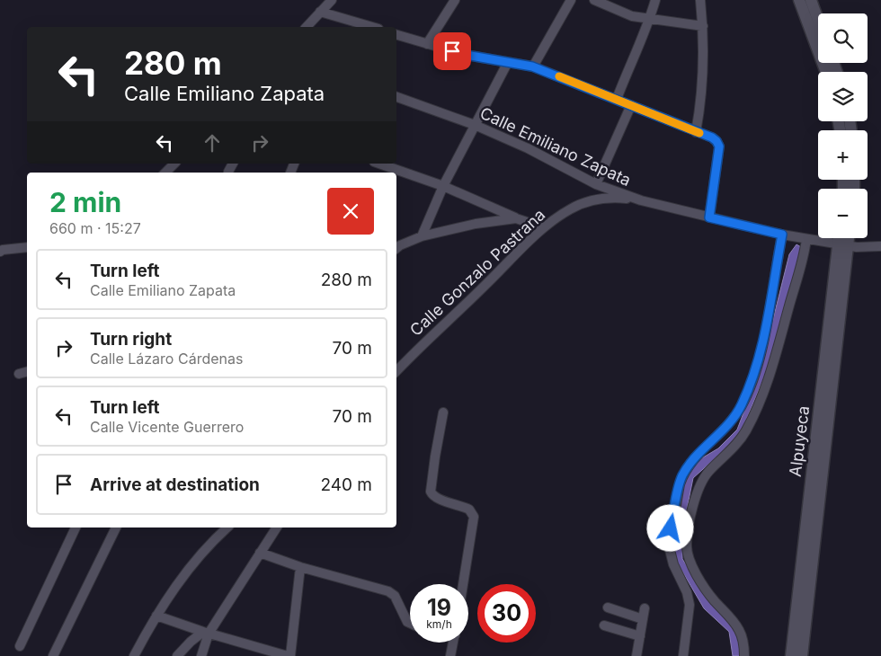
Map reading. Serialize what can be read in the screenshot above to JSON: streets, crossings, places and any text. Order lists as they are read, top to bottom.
{
  "streets": {
    "main road": ["Alpuyeca"],
    "street": ["Calle Emiliano Zapata", "Calle Gonzalo Pastrana"]
  },
  "crossings": [
    ["Calle Emiliano Zapata", "Calle Gonzalo Pastrana"],
    ["Calle Emiliano Zapata", "Alpuyeca"]
  ],
  "page": {
    "map_buttons": ["+", "−"],
    "turn": ["280 m", "Calle Emiliano Zapata"],
    "heading": ["2 min", "660 m · 15:27"],
    "list": [
      {
        "name": "Turn left",
        "note": "Calle Emiliano Zapata",
        "value": "280 m"
      },
      {
        "name": "Turn right",
        "note": "Calle Lázaro Cárdenas",
        "value": "70 m"
      },
      {
        "name": "Turn left",
        "note": "Calle Vicente Guerrero",
        "value": "70 m"
      },
      {
        "name": "Arrive at destination",
        "value": "240 m"
      }
    ],
    "speed": "19 km/h",
    "limit": "30"
  }
}
